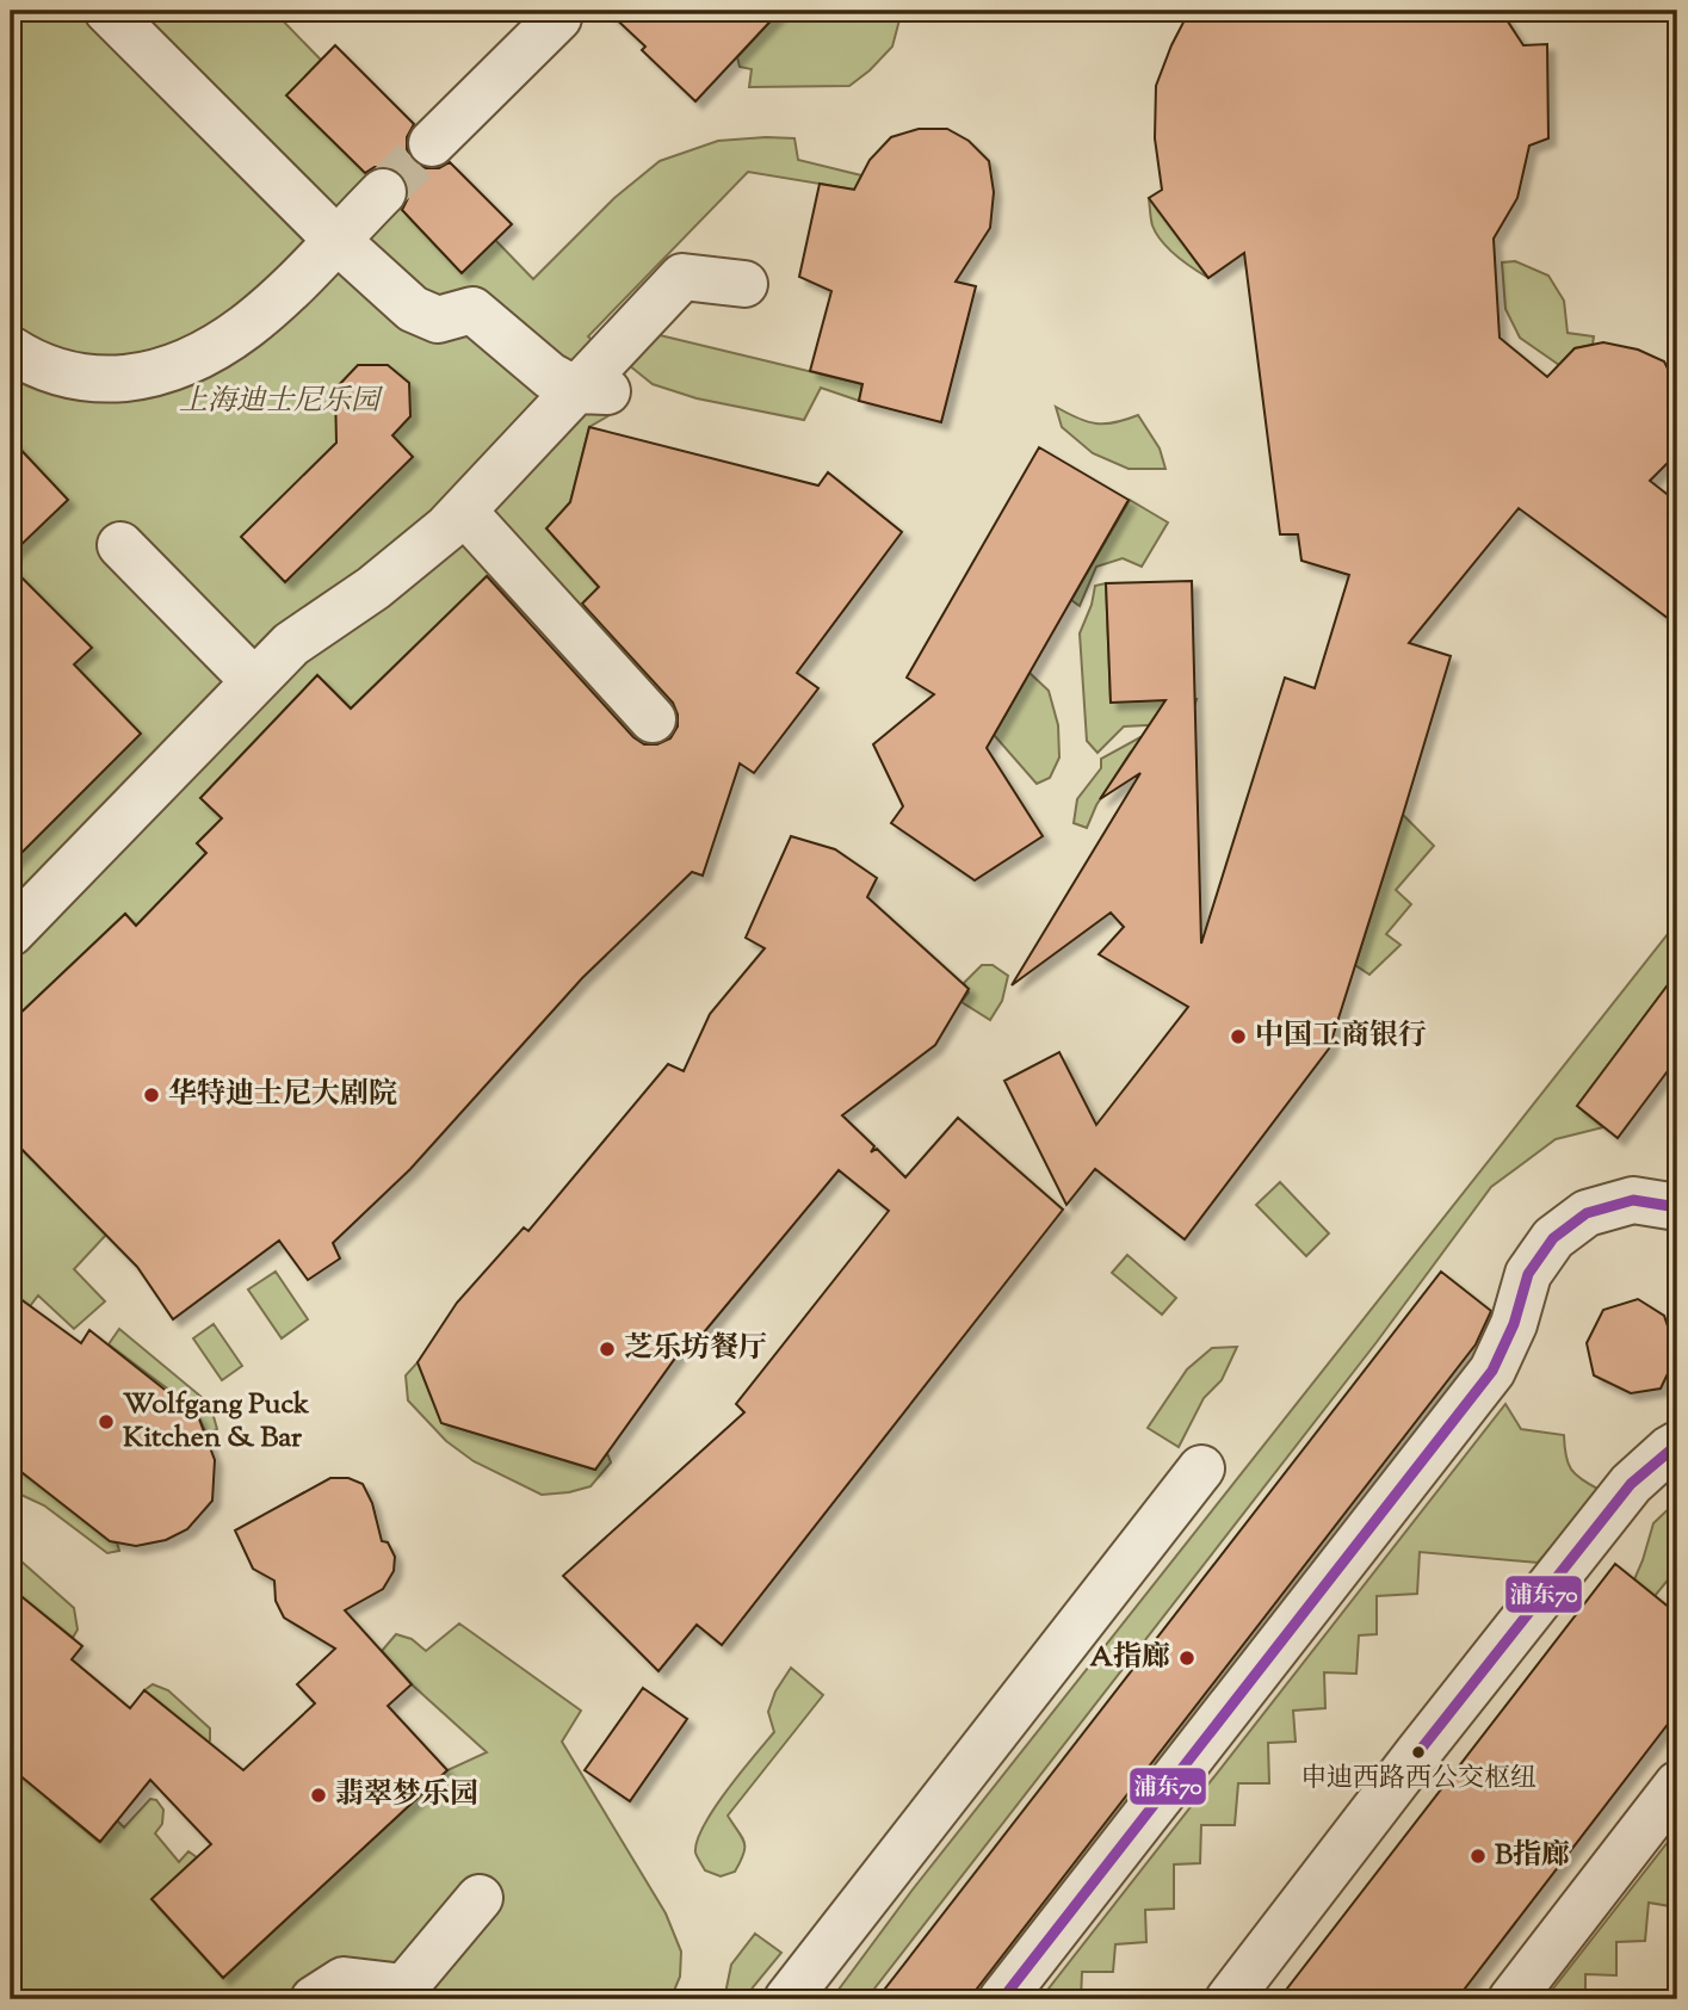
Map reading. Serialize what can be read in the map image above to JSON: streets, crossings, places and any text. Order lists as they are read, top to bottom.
{
  "parks": ["上海迪士尼乐园"],
  "places": [
    "中国工商银行",
    "华特迪士尼大剧院",
    "芝乐坊餐厅",
    "Wolfgang Puck Kitchen & Bar",
    "A指廊",
    "申迪西路西公交枢纽",
    "翡翠梦乐园",
    "B指廊"
  ],
  "lines": ["transit line 浦东70"]
}
